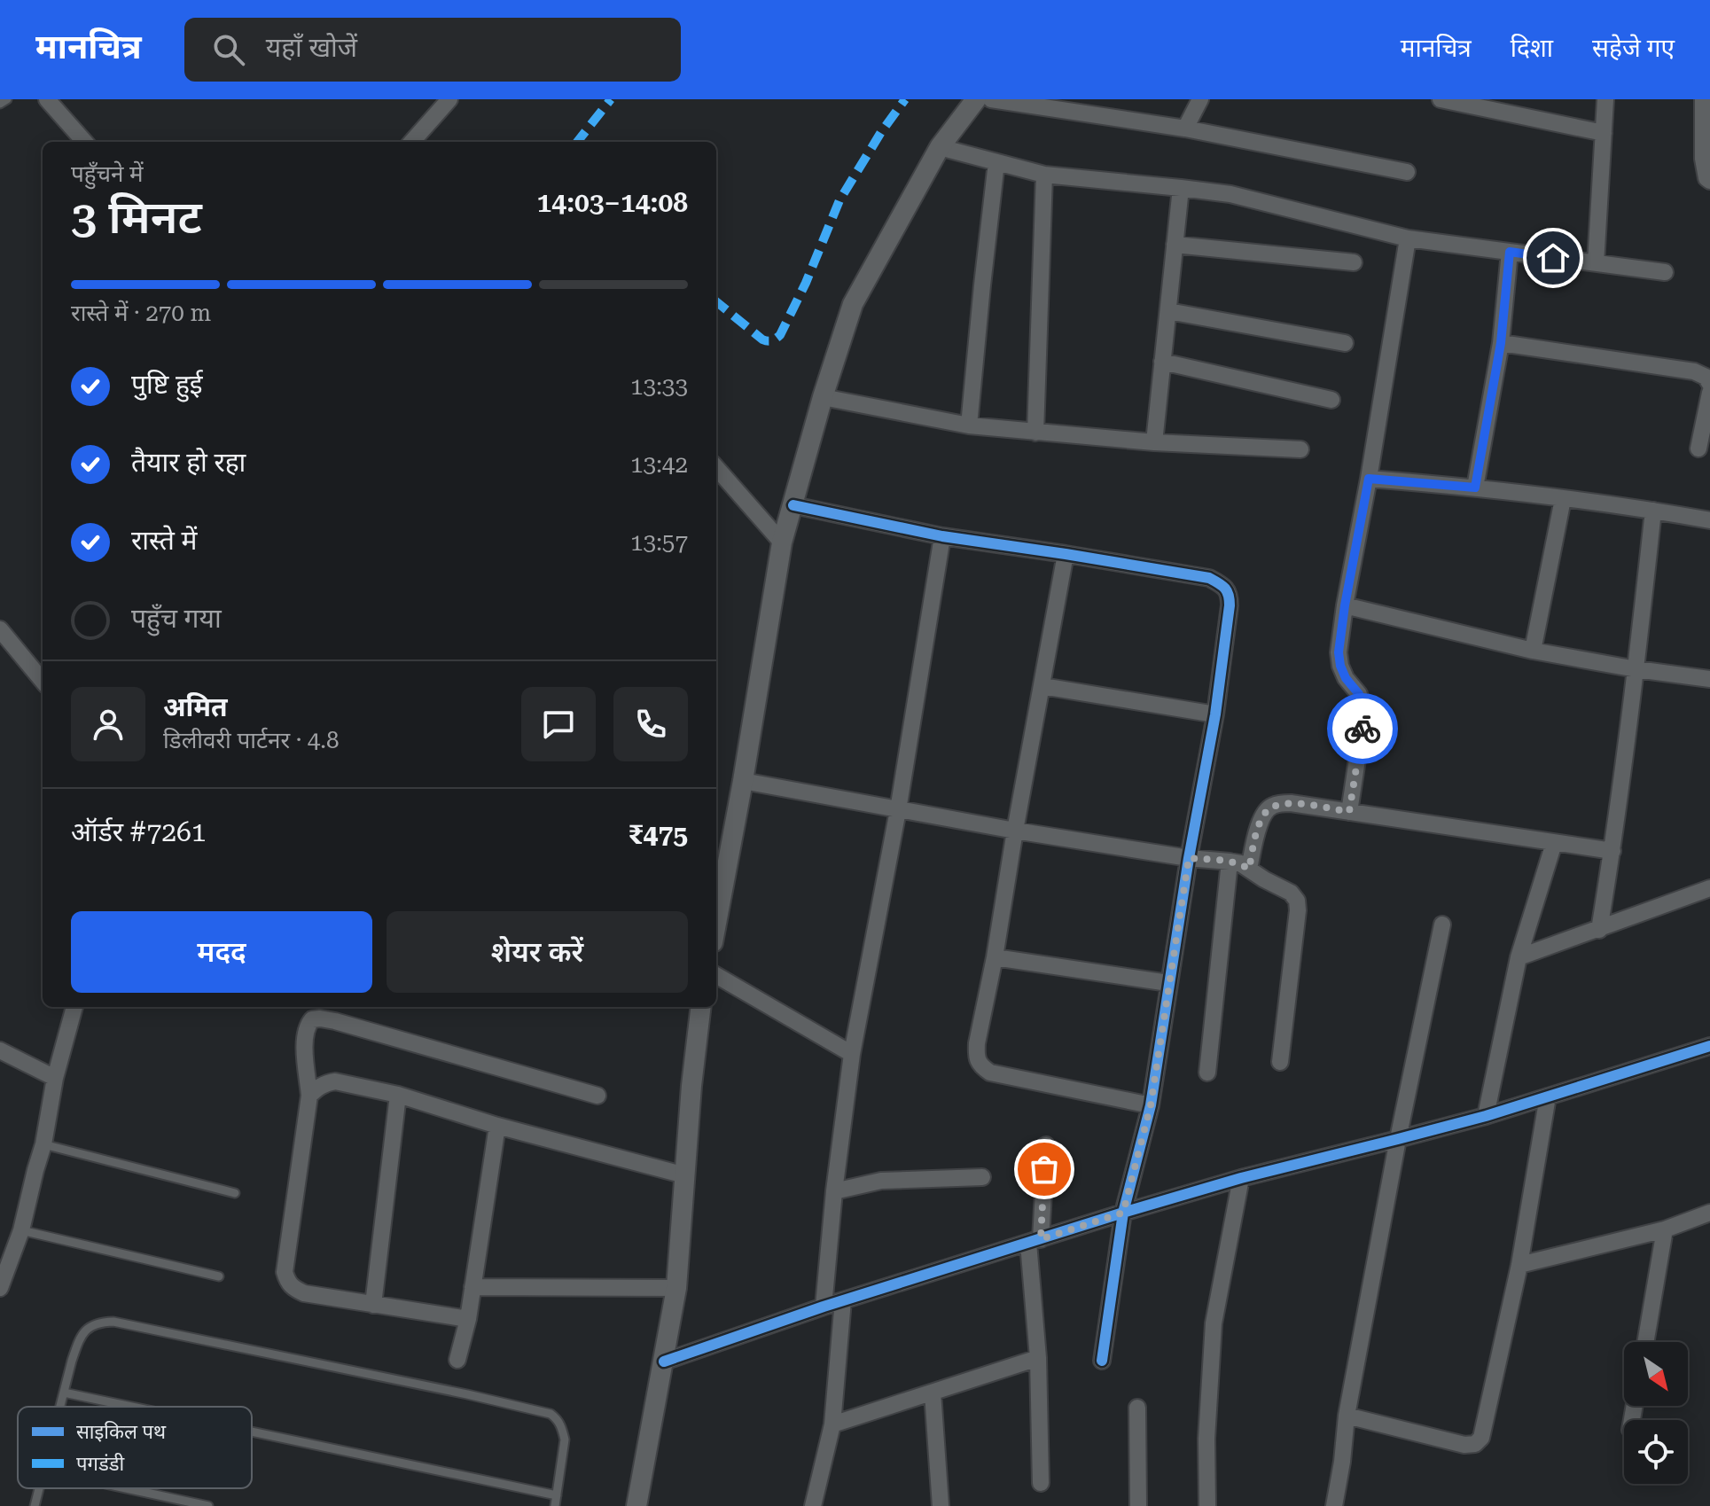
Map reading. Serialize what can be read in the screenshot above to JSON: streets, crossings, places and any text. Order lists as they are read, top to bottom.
{
  "legend": ["साइकिल पथ", "पगडंडी"],
  "north": "bottom right",
  "page": {
    "header": "मानचित्र",
    "search": "यहाँ खोजें",
    "nav": ["मानचित्र", "दिशा", "सहेजे गए"],
    "heading": ["3 मिनट", "पहुँचने में", "14:03–14:08"],
    "panel": [
      "अमित",
      "डिलीवरी पार्टनर · 4.8",
      "ऑर्डर #7261",
      "₹475"
    ],
    "bar": "रास्ते में · 270 m",
    "list": [
      ["पुष्टि हुई", "13:33"],
      ["तैयार हो रहा", "13:42"],
      ["रास्ते में", "13:57"],
      "पहुँच गया"
    ],
    "buttons": ["मदद", "शेयर करें"]
  }
}
